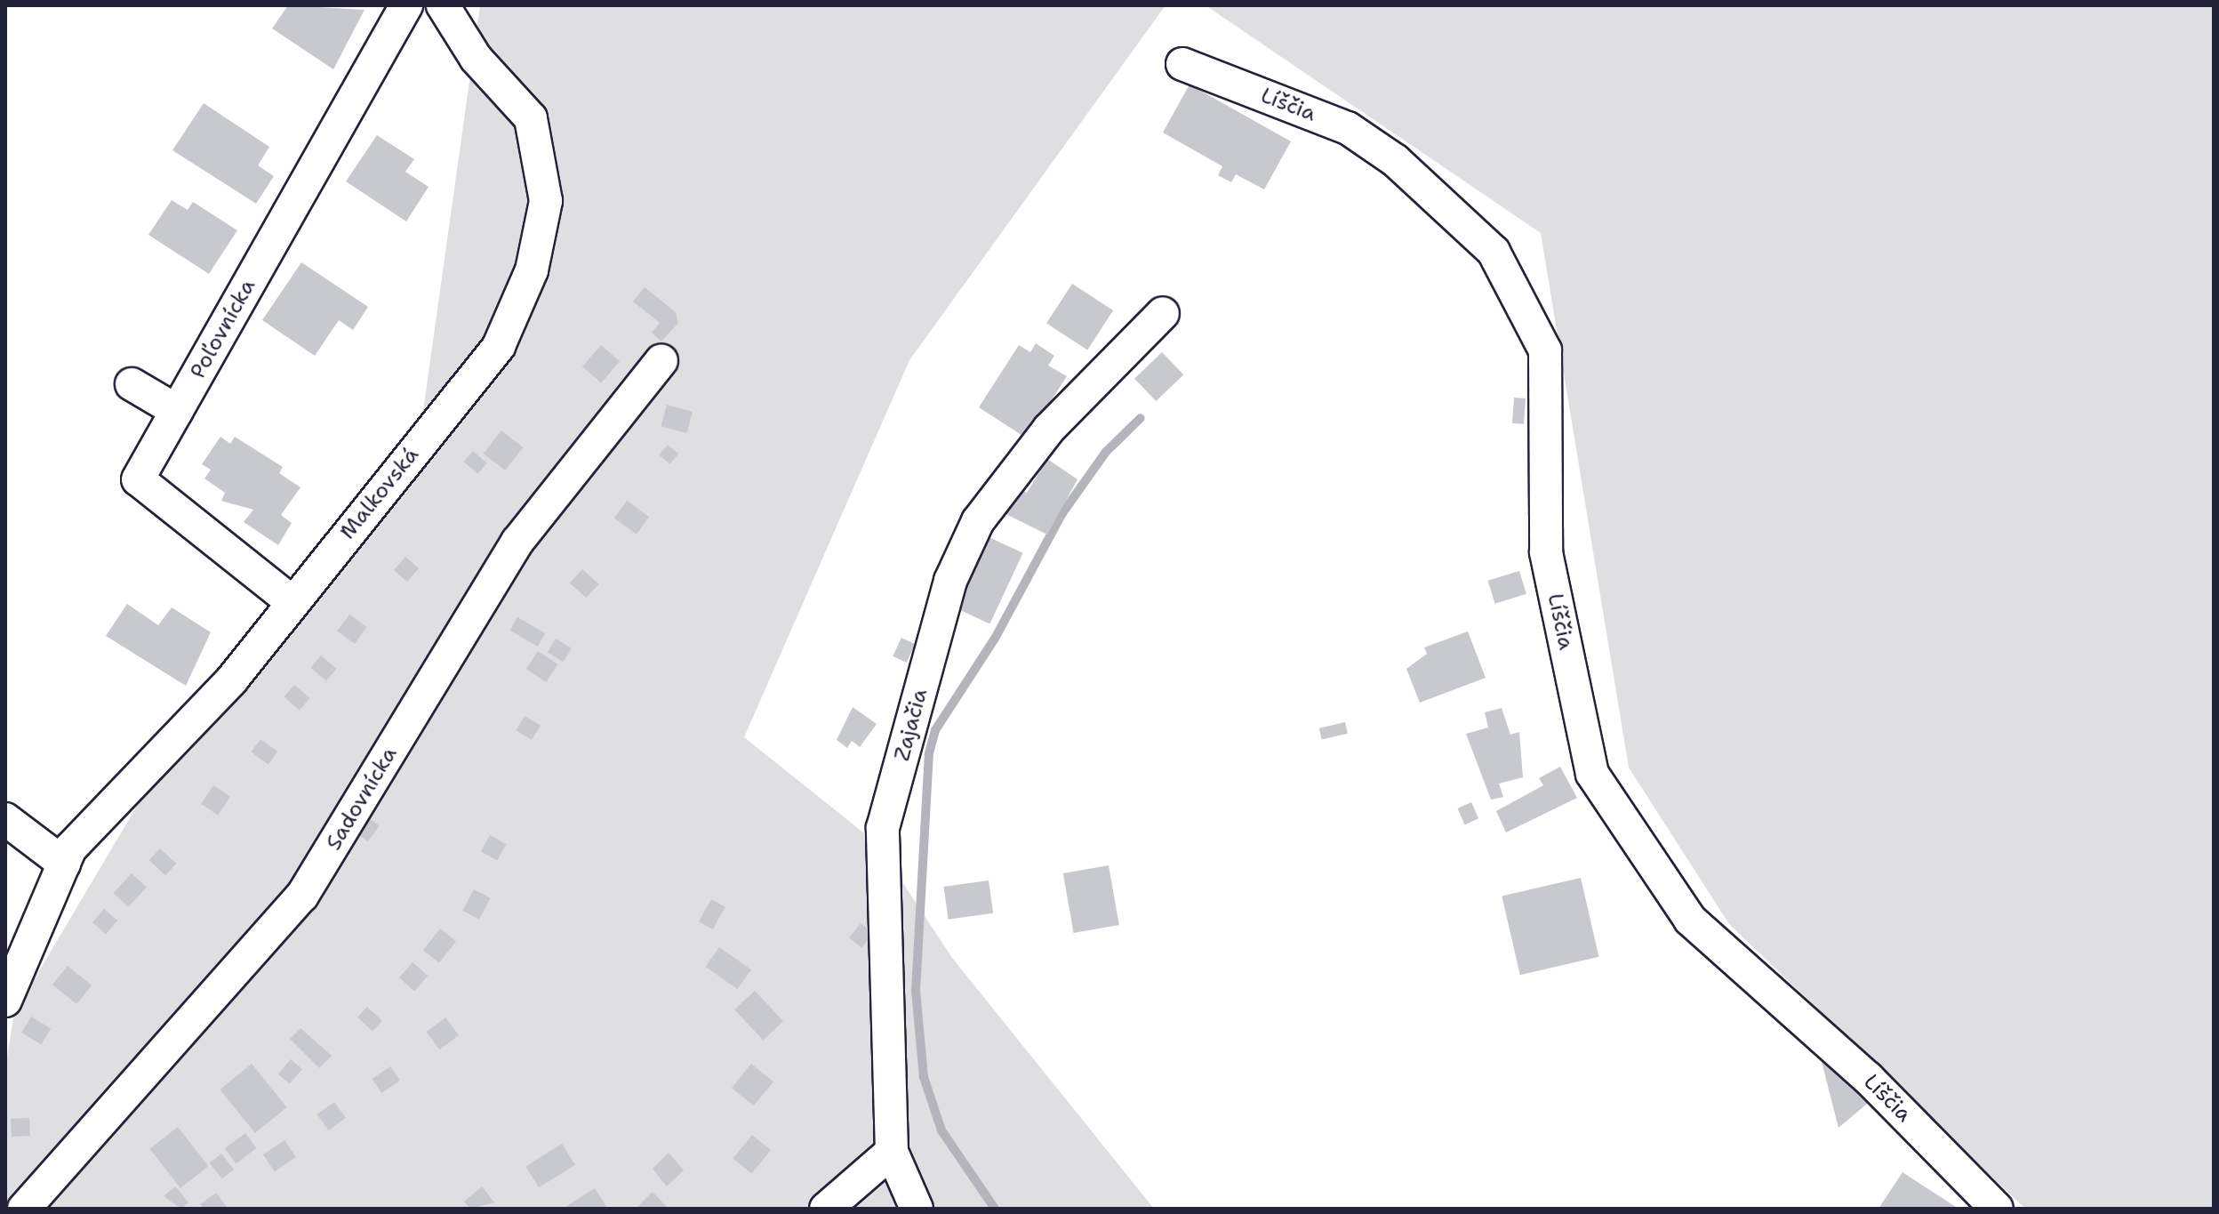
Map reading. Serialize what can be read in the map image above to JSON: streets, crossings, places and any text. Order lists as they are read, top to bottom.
{
  "streets": {
    "street": [
      "Líščia",
      "Poľovnícka",
      "Malkovská",
      "Zajačia",
      "Sadovnícka"
    ]
  },
  "crossings": [
    ["Poľovnícka", "Malkovská"]
  ]
}
